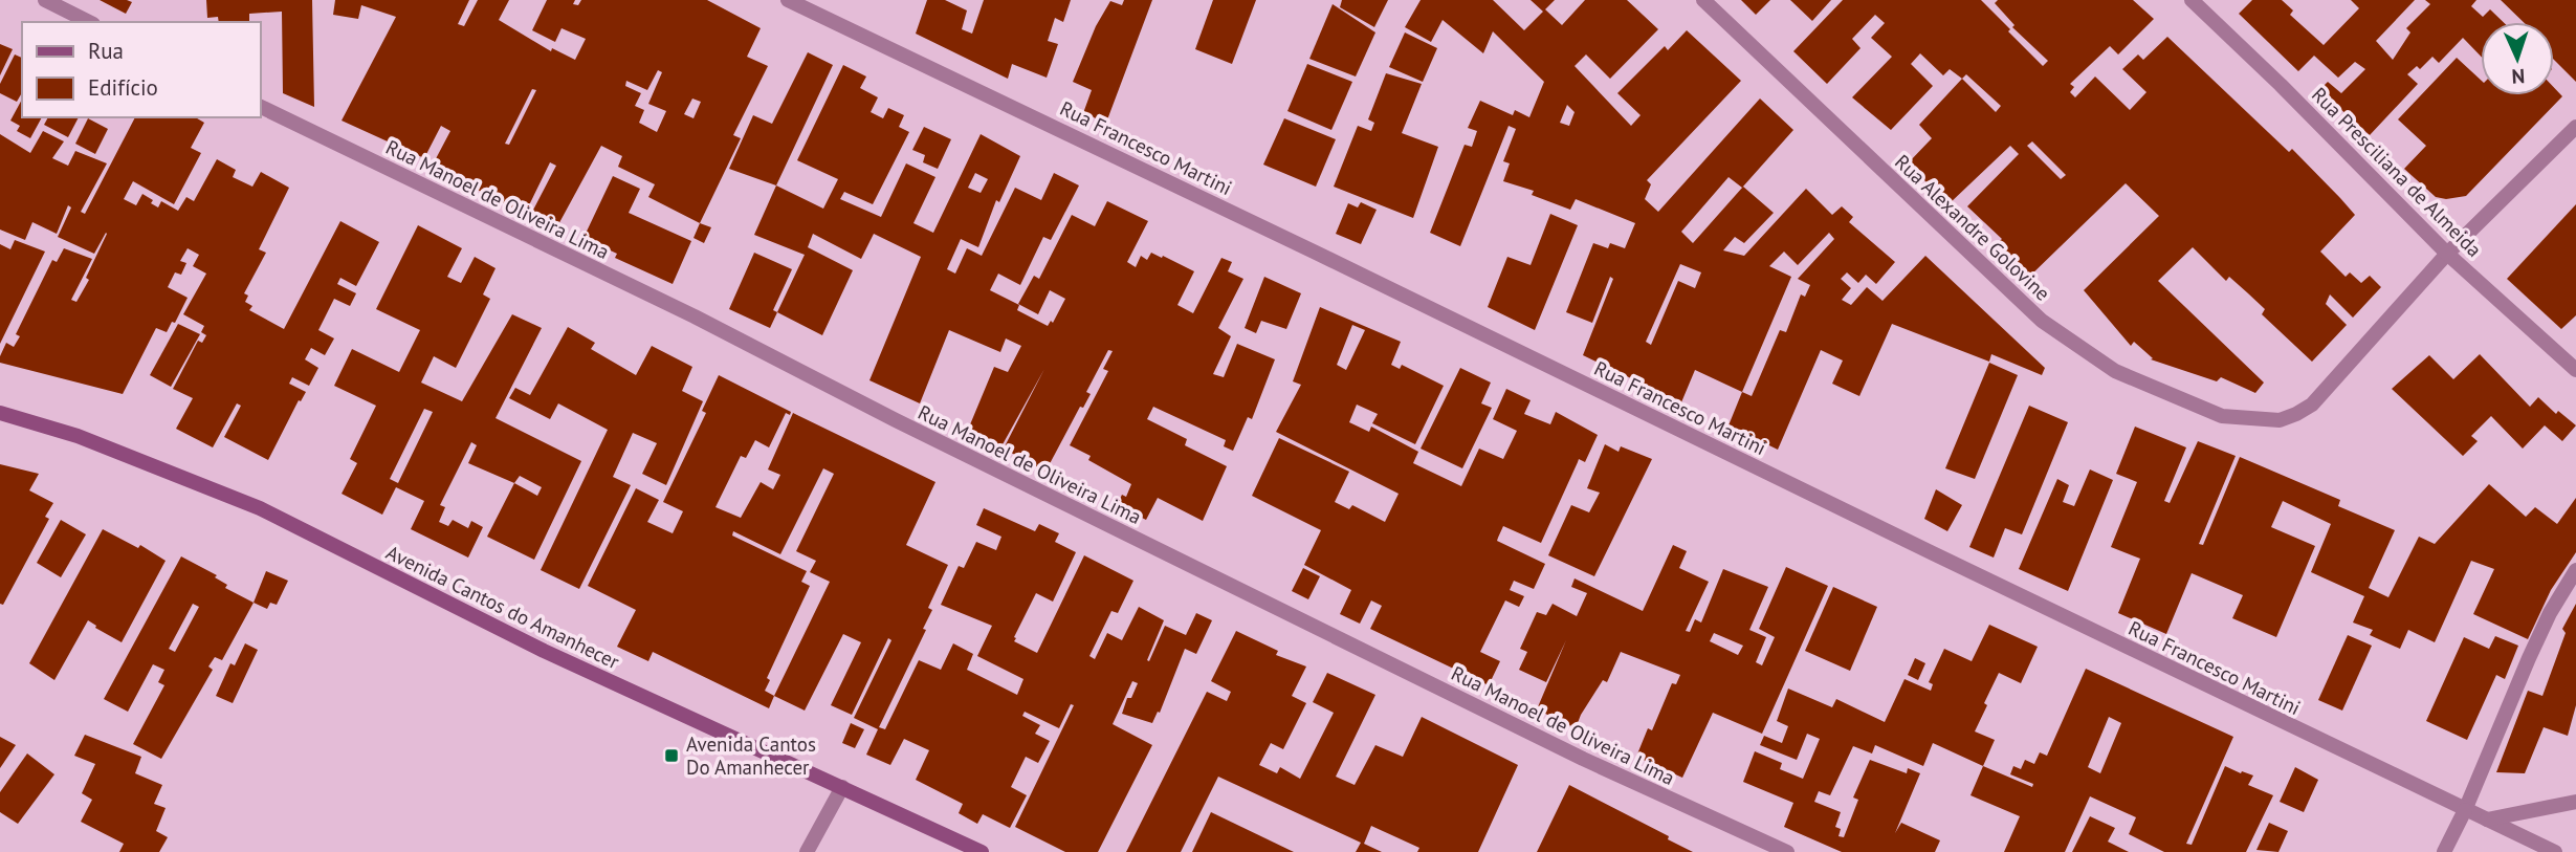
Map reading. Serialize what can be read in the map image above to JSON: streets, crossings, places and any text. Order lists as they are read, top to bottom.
{
  "streets": {
    "main road": ["Avenida Cantos do Amanhecer"],
    "street": [
      "Rua Francesco Martini",
      "Rua Presciliana de Almeida",
      "Rua Manoel de Oliveira Lima",
      "Rua Alexandre Golovine"
    ]
  },
  "crossings": [
    ["Rua Presciliana de Almeida", "Rua Alexandre Golovine"]
  ],
  "places": {
    "transit": ["Avenida Cantos Do Amanhecer"]
  },
  "legend": ["Rua", "Edifício"],
  "north": "bottom"
}
